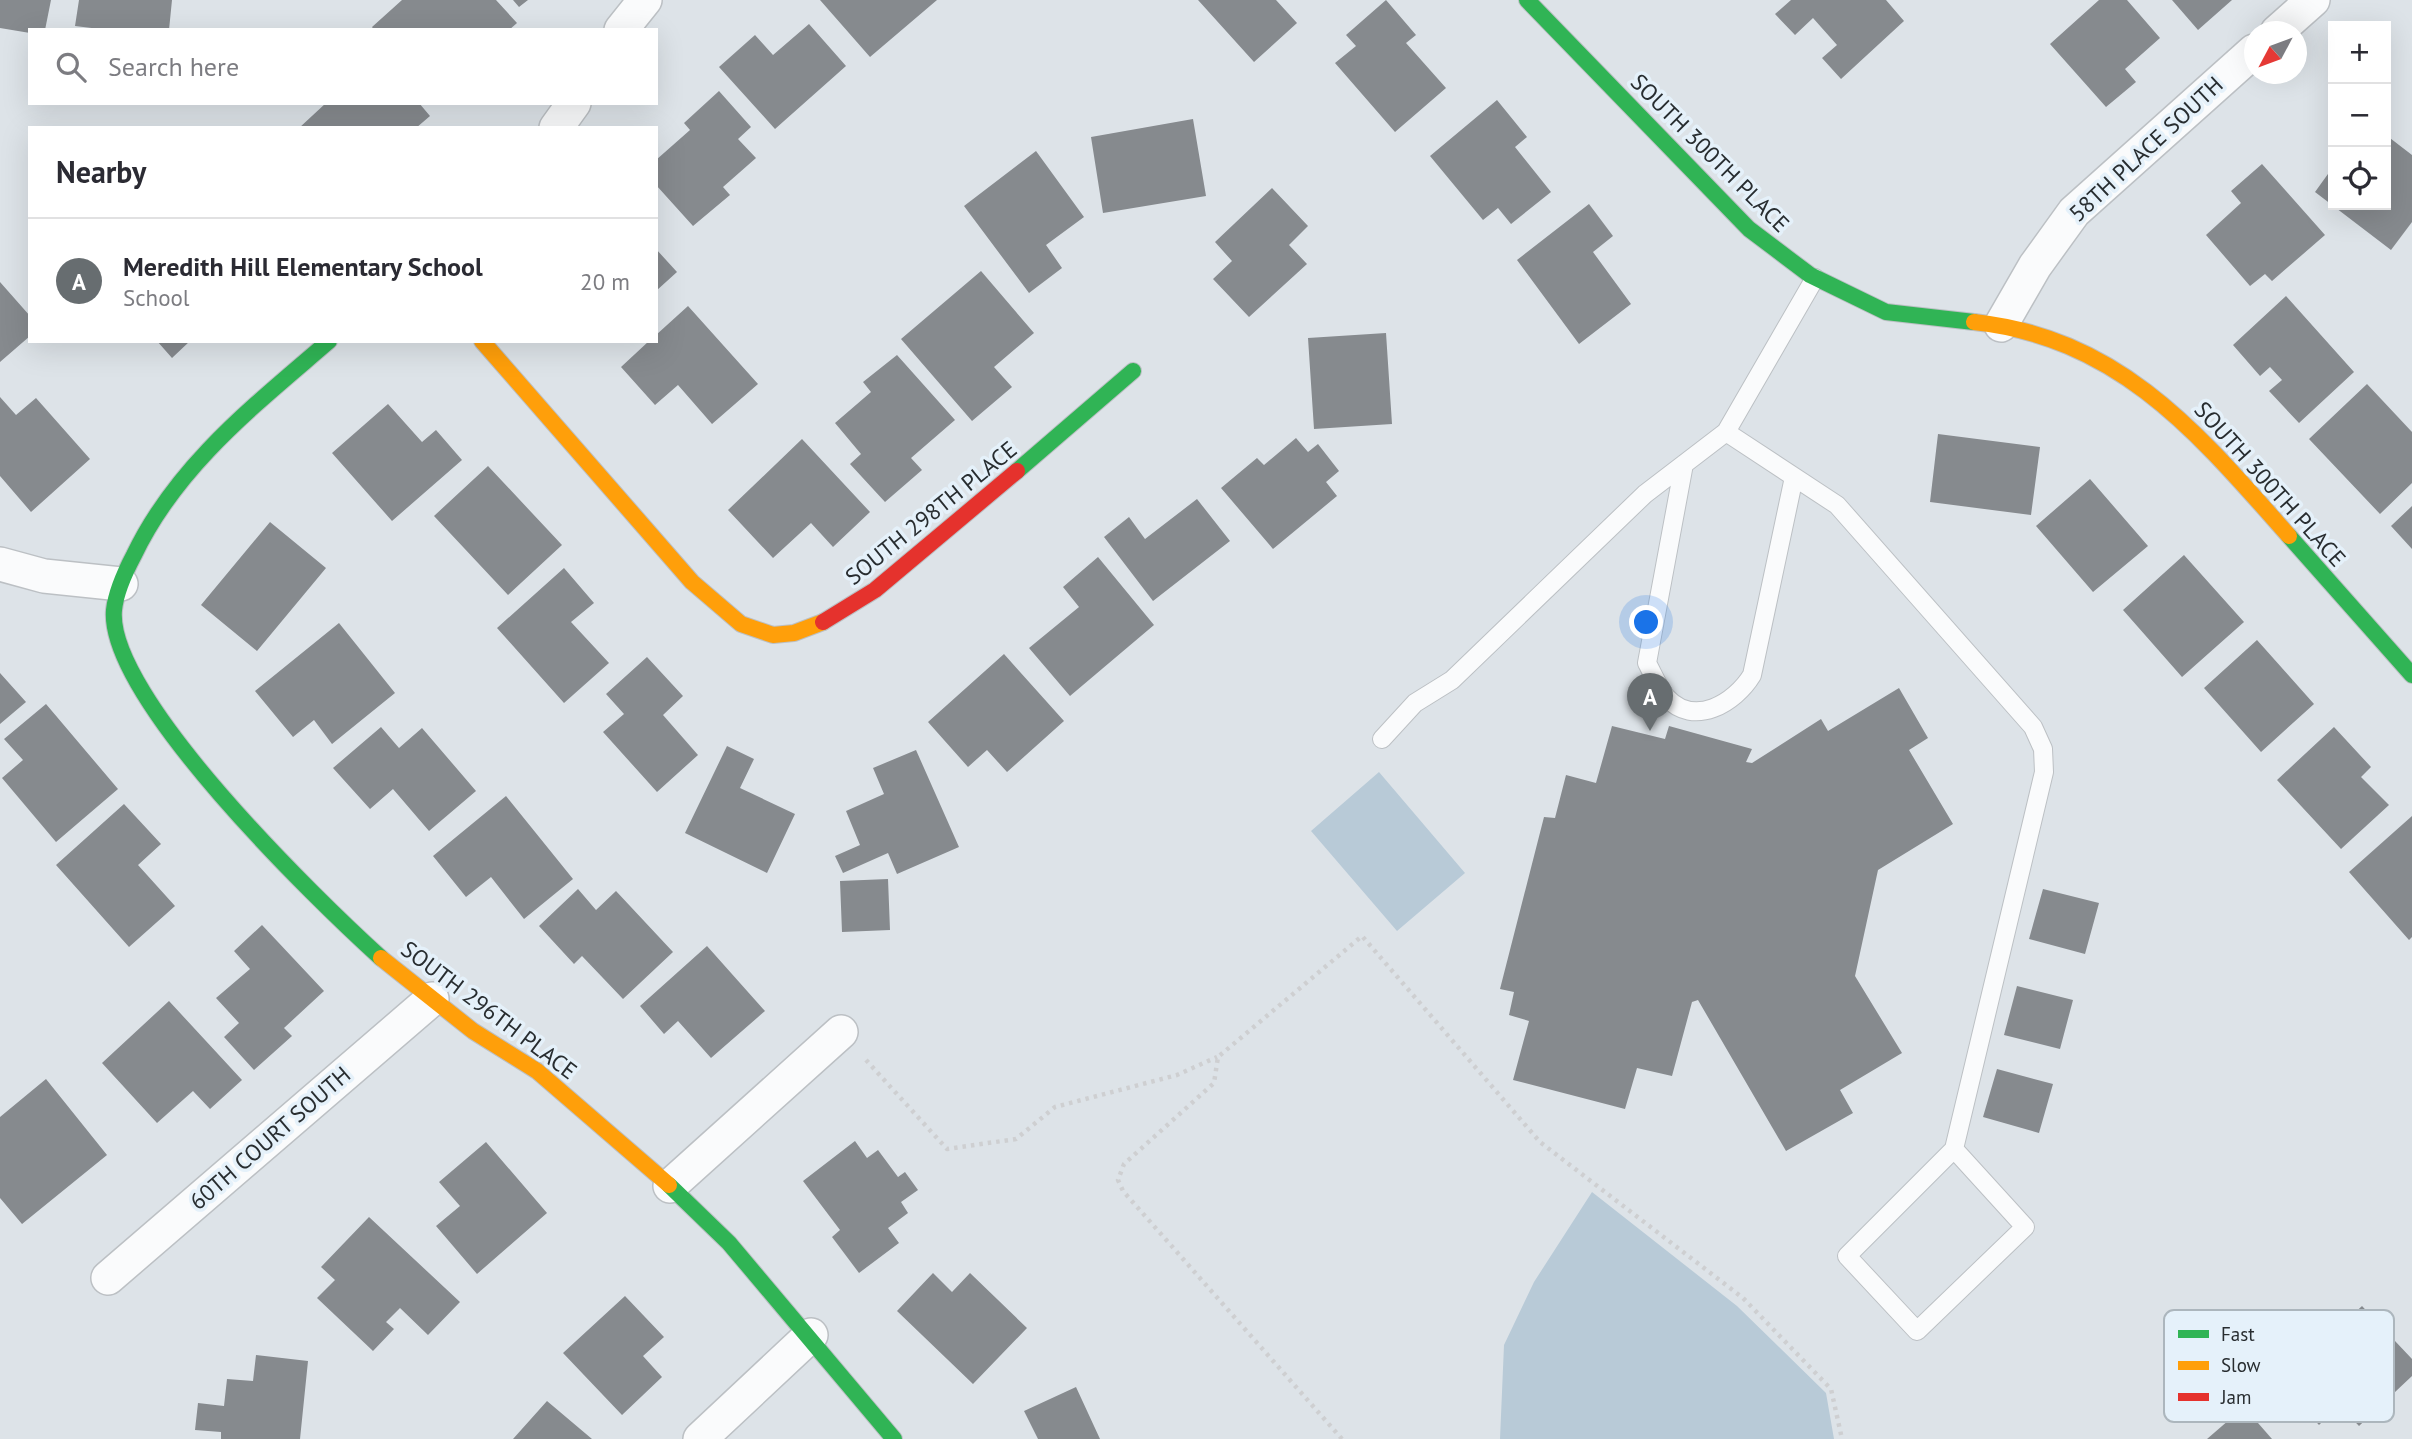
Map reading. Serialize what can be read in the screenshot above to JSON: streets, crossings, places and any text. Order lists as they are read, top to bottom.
{
  "streets": {
    "street": [
      "58TH PLACE SOUTH",
      "SOUTH 300TH PLACE",
      "SOUTH 298TH PLACE",
      "SOUTH 296TH PLACE",
      "60TH COURT SOUTH"
    ]
  },
  "crossings": [
    ["58TH PLACE SOUTH", "SOUTH 300TH PLACE"],
    ["SOUTH 296TH PLACE", "60TH COURT SOUTH"]
  ],
  "legend": ["Fast", "Slow", "Jam"],
  "north": "bottom left",
  "page": {
    "map_buttons": ["+", "−"],
    "search": "Search here",
    "heading": "Nearby",
    "list": [
      {
        "mark": "A",
        "name": "Meredith Hill Elementary School",
        "note": "School",
        "value": "20 m"
      }
    ],
    "pins": "A"
  }
}
